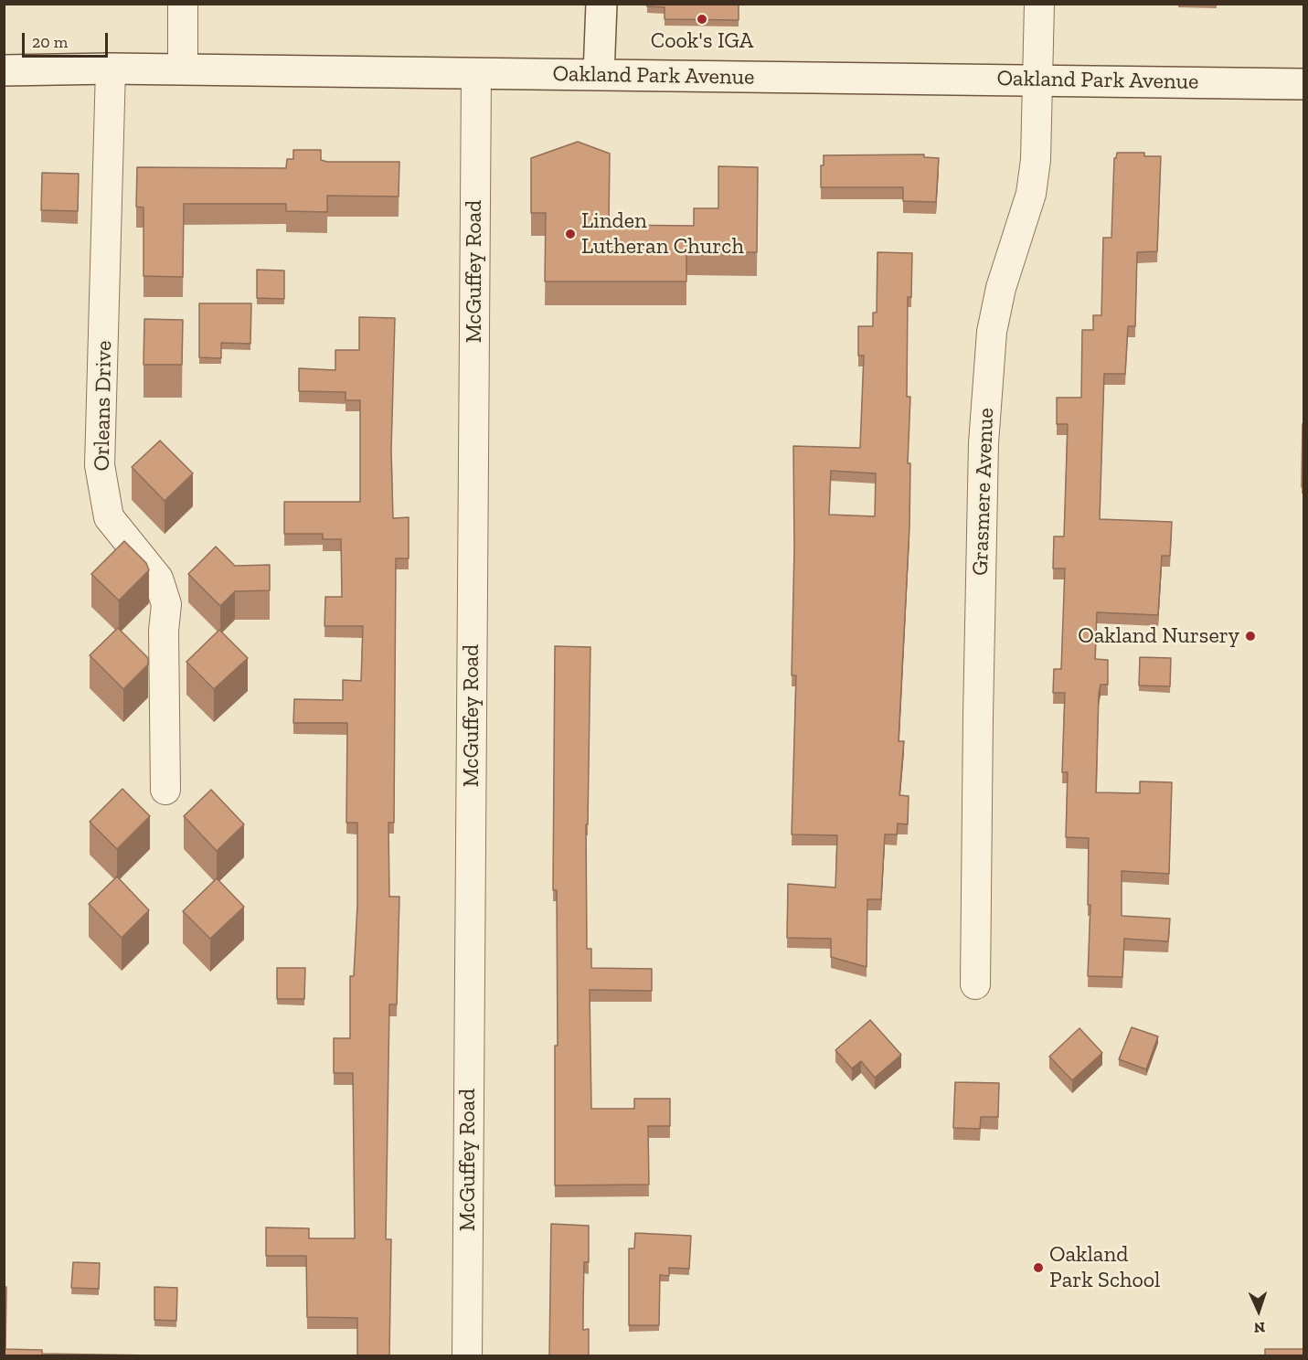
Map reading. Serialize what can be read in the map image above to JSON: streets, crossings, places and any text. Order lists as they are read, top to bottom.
{
  "streets": {
    "main road": ["Oakland Park Avenue"],
    "street": ["McGuffey Road", "Orleans Drive", "Grasmere Avenue"]
  },
  "crossings": [
    ["Oakland Park Avenue", "McGuffey Road"],
    ["Oakland Park Avenue", "Orleans Drive"],
    ["Oakland Park Avenue", "Grasmere Avenue"]
  ],
  "places": [
    "Cook's IGA",
    "Linden Lutheran Church",
    "Oakland Nursery",
    "Oakland Park School"
  ],
  "scale_bar": "20 m",
  "north": "bottom"
}
